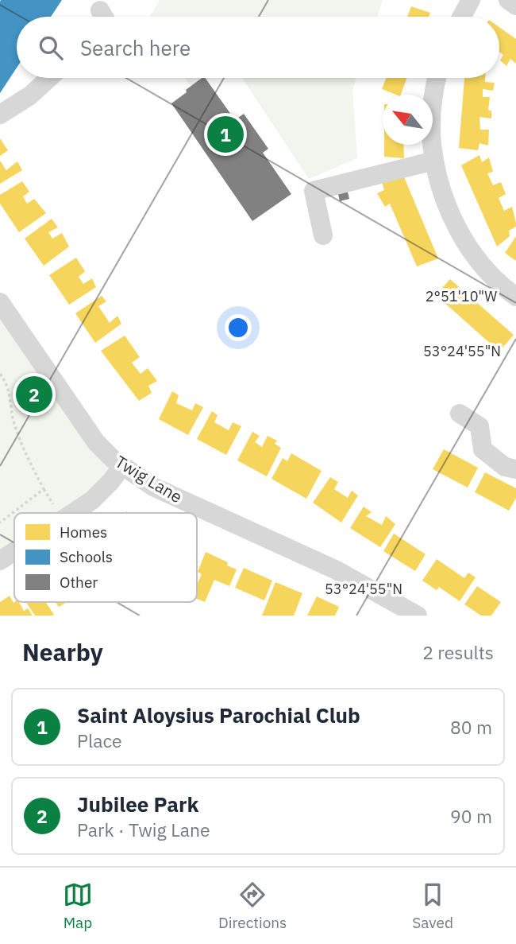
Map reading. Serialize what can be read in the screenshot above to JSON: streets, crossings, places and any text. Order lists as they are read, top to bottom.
{
  "streets": {
    "street": ["Twig Lane"]
  },
  "legend": ["Homes", "Schools", "Other"],
  "north": "top left",
  "page": {
    "search": "Search here",
    "pins": ["1", "2"],
    "heading": ["Nearby", "2 results"],
    "list": [
      {
        "mark": "1",
        "name": "Saint Aloysius Parochial Club",
        "note": "Place",
        "value": "80 m"
      },
      {
        "mark": "2",
        "name": "Jubilee Park",
        "note": "Park · Twig Lane",
        "value": "90 m"
      }
    ],
    "nav": ["Map", "Directions", "Saved"]
  },
  "coordinates": ["2°51'10\"W", "53°24'55\"N"]
}
